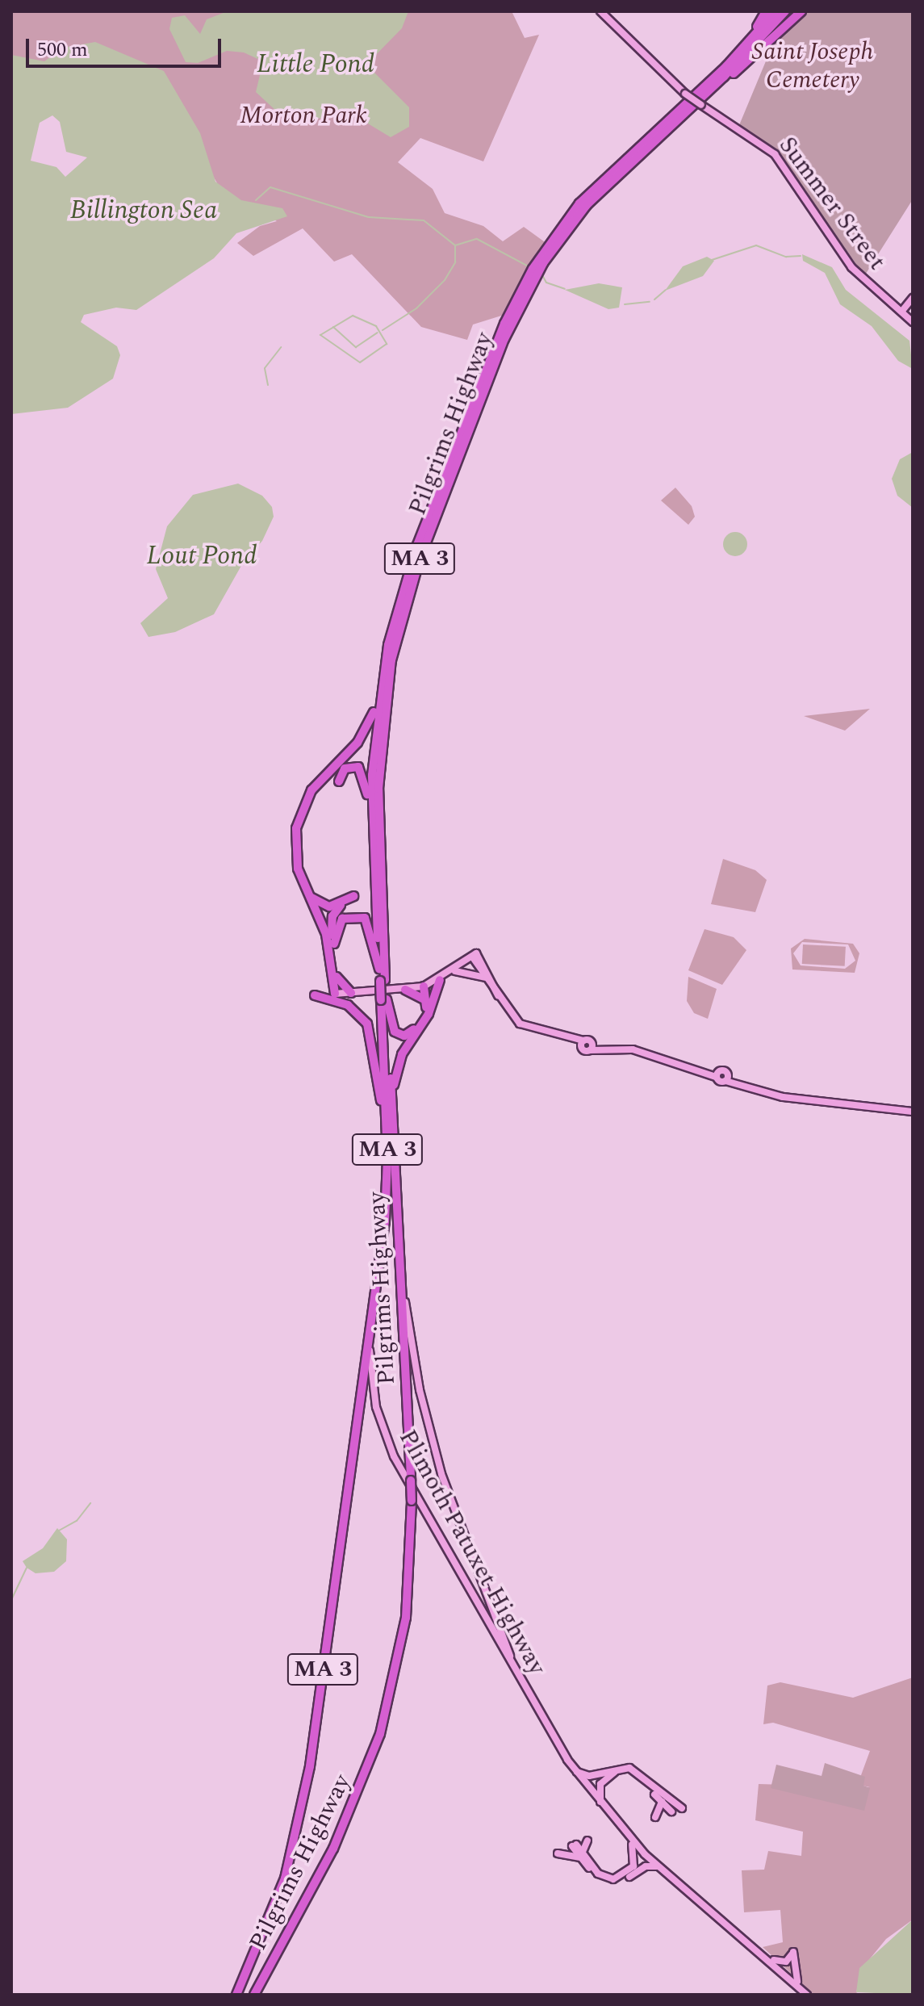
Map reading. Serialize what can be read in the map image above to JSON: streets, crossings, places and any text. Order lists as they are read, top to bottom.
{
  "streets": {
    "highway": ["Pilgrims Highway", "MA 3"],
    "main road": ["Summer Street", "Plimoth Patuxet Highway"]
  },
  "crossings": [
    ["Summer Street", "Pilgrims Highway"],
    ["Pilgrims Highway", "Plimoth Patuxet Highway"]
  ],
  "water": ["Little Pond", "Billington Sea", "Lout Pond"],
  "parks": ["Saint Joseph Cemetery", "Morton Park"],
  "scale_bar": "500 m"
}
